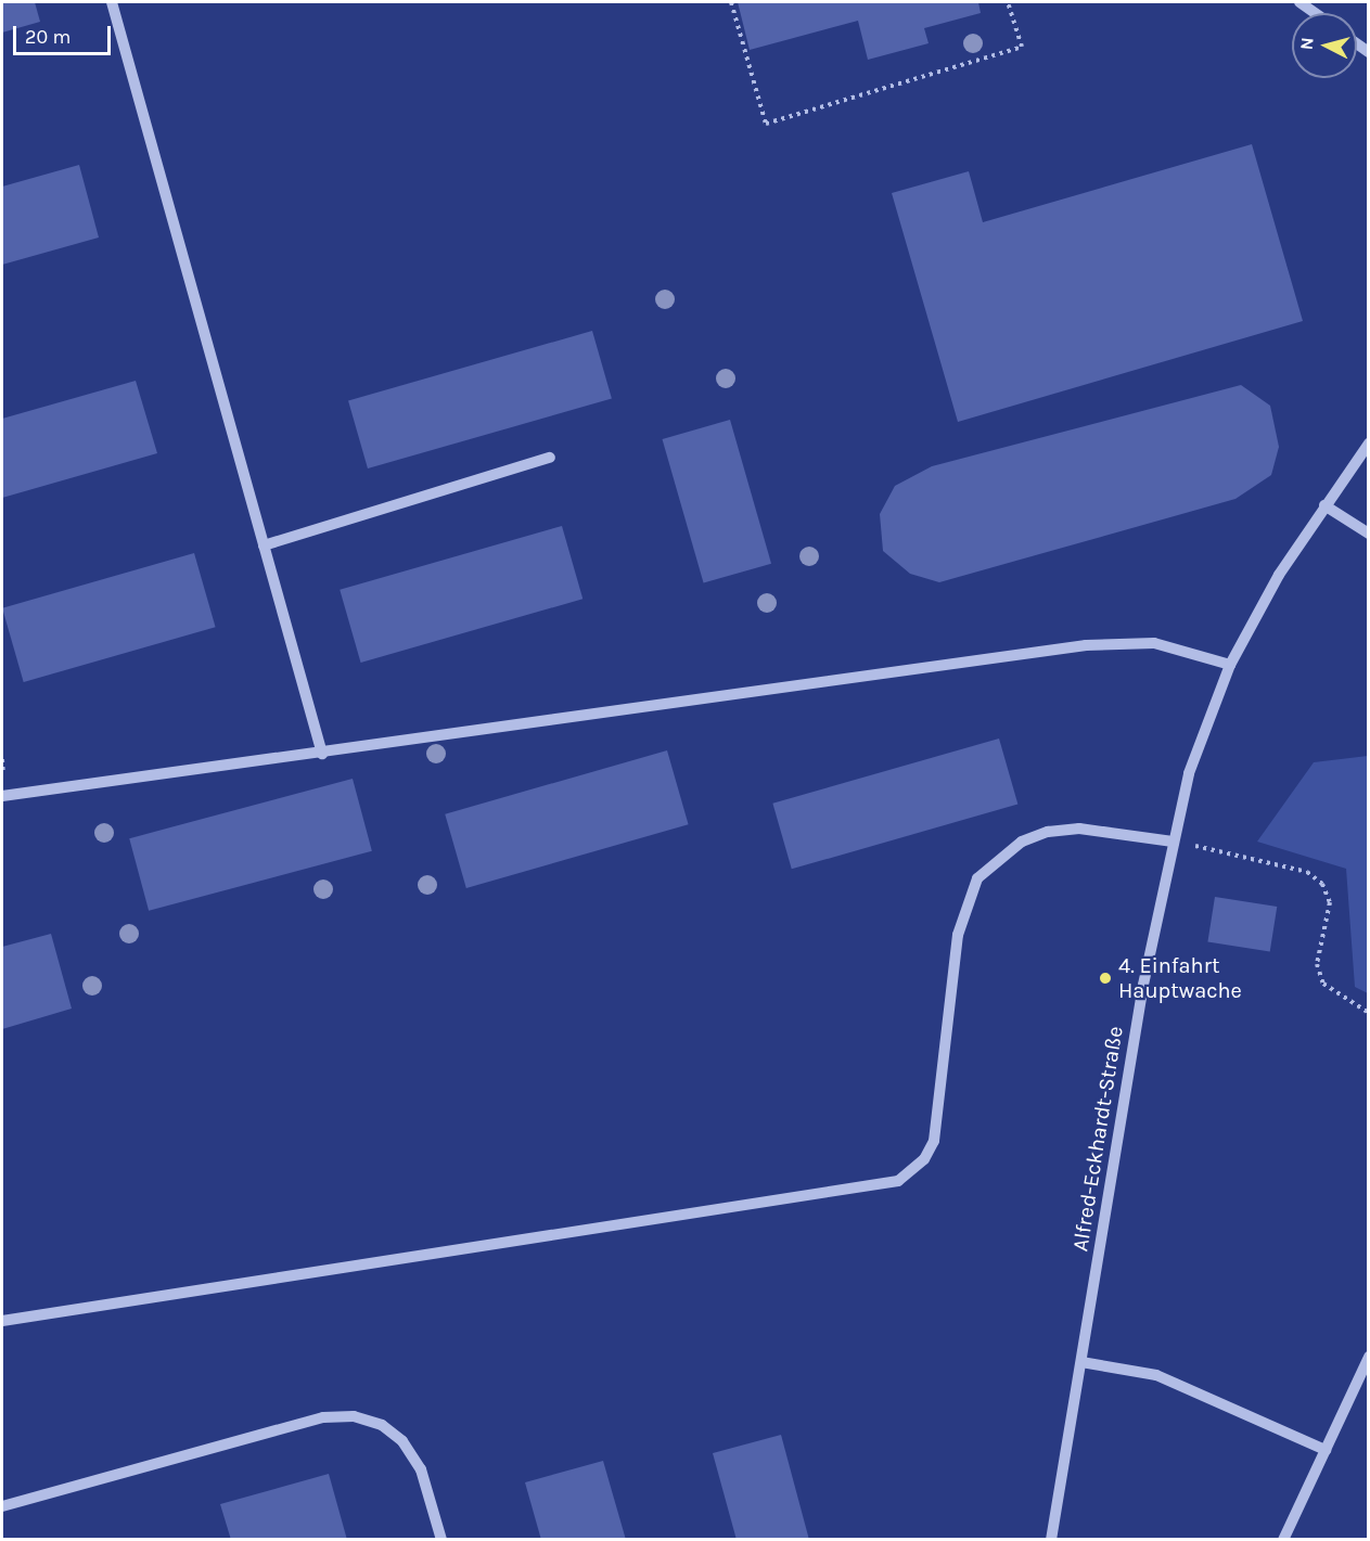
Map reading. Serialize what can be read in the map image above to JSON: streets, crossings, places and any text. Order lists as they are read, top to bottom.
{
  "streets": {
    "street": ["Alfred-Eckhardt-Straße"]
  },
  "places": ["4. Einfahrt Hauptwache"],
  "scale_bar": "20 m",
  "north": "left"
}
